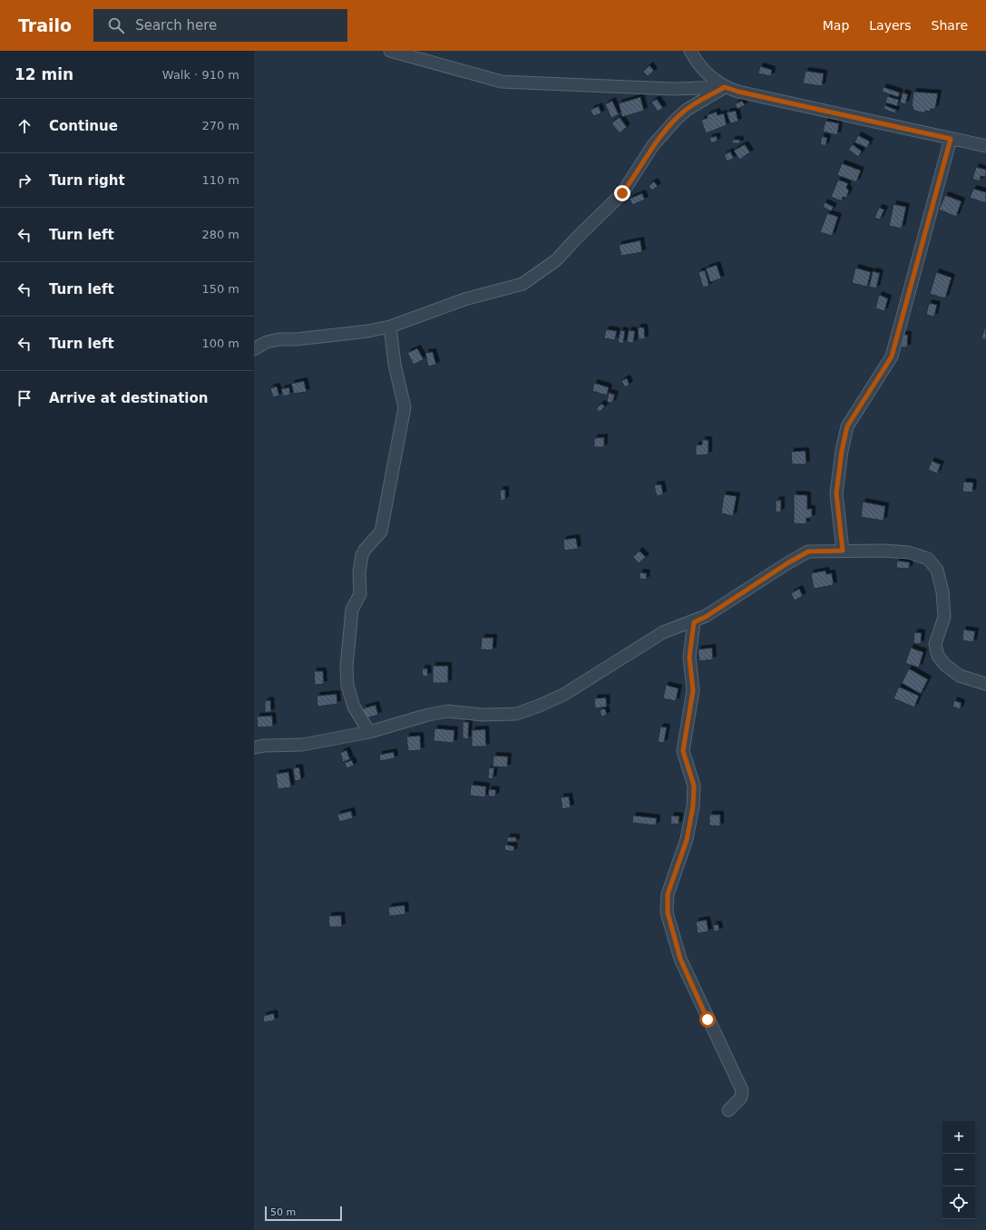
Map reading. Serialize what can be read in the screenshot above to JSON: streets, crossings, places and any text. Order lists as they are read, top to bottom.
{
  "scale_bar": "50 m",
  "page": {
    "header": "Trailo",
    "search": "Search here",
    "nav": ["Map", "Layers", "Share"],
    "heading": ["12 min", "Walk · 910 m"],
    "list": [
      ["Continue", "270 m"],
      ["Turn right", "110 m"],
      ["Turn left", "280 m"],
      ["Turn left", "150 m"],
      ["Turn left", "100 m"],
      "Arrive at destination"
    ],
    "map_buttons": ["+", "−"],
    "scale": "50 m"
  }
}
